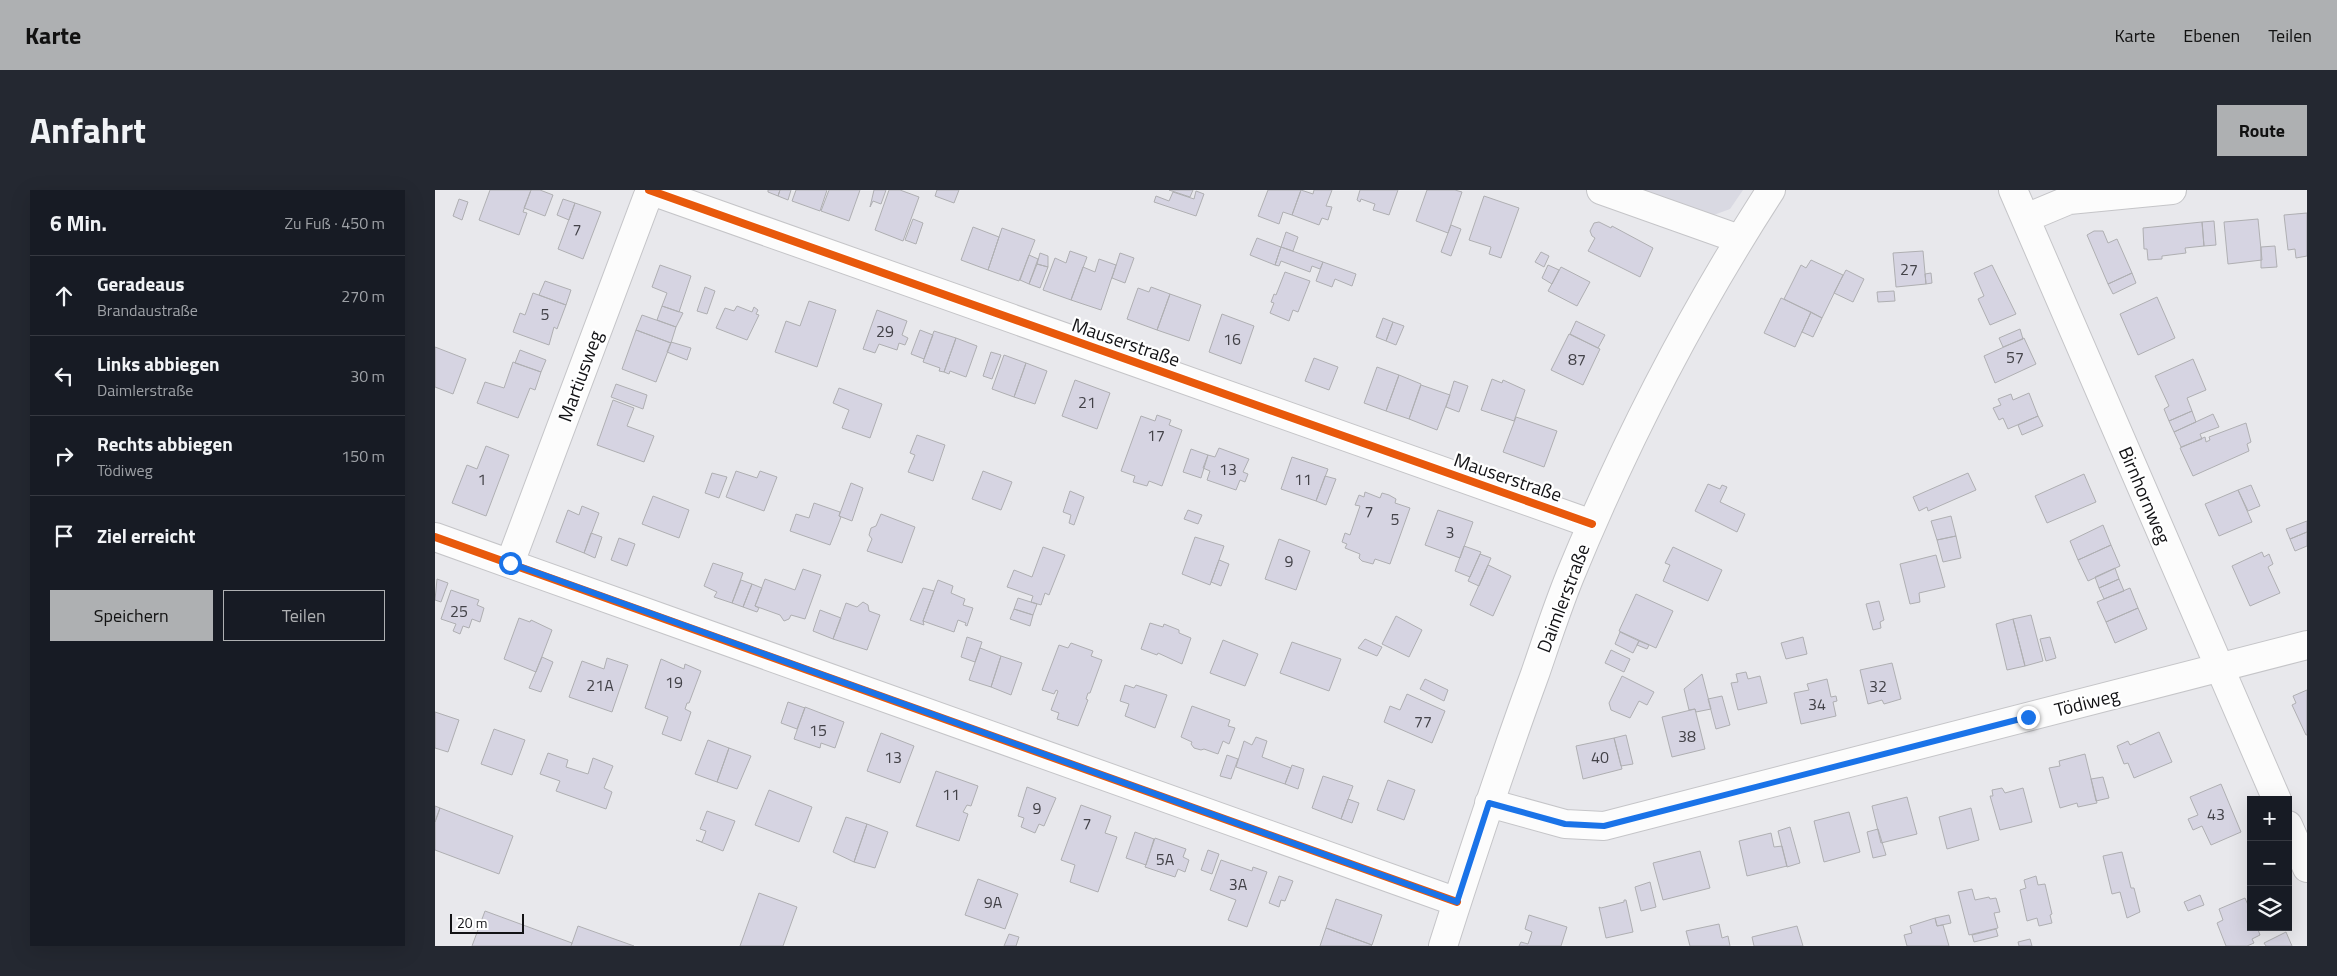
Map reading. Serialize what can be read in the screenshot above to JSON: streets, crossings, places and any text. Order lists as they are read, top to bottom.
{
  "streets": {
    "street": [
      "Mauserstraße",
      "Martiusweg",
      "Birnhornweg",
      "Daimlerstraße",
      "Tödiweg"
    ]
  },
  "crossings": [
    ["Mauserstraße", "Martiusweg"],
    ["Mauserstraße", "Daimlerstraße"],
    ["Birnhornweg", "Tödiweg"],
    ["Daimlerstraße", "Tödiweg"]
  ],
  "house_numbers": [
    "7",
    "27",
    "5",
    "29",
    "16",
    "57",
    "87",
    "21",
    "17",
    "13",
    "1",
    "11",
    "7",
    "5",
    "3",
    "9",
    "25",
    "19",
    "21A",
    "32",
    "34",
    "77",
    "15",
    "38",
    "13",
    "40",
    "11",
    "9",
    "43",
    "7",
    "5A",
    "3A",
    "9A"
  ],
  "scale_bar": "20 m",
  "page": {
    "header": "Karte",
    "nav": ["Karte", "Ebenen", "Teilen"],
    "title": "Anfahrt",
    "buttons": [
      "Route",
      ["Speichern", "Teilen"]
    ],
    "heading": ["6 Min.", "Zu Fuß · 450 m"],
    "list": [
      ["Geradeaus", "Brandaustraße", "270 m"],
      ["Links abbiegen", "Daimlerstraße", "30 m"],
      ["Rechts abbiegen", "Tödiweg", "150 m"],
      "Ziel erreicht"
    ],
    "map_buttons": ["+", "−"],
    "scale": "20 m"
  }
}
